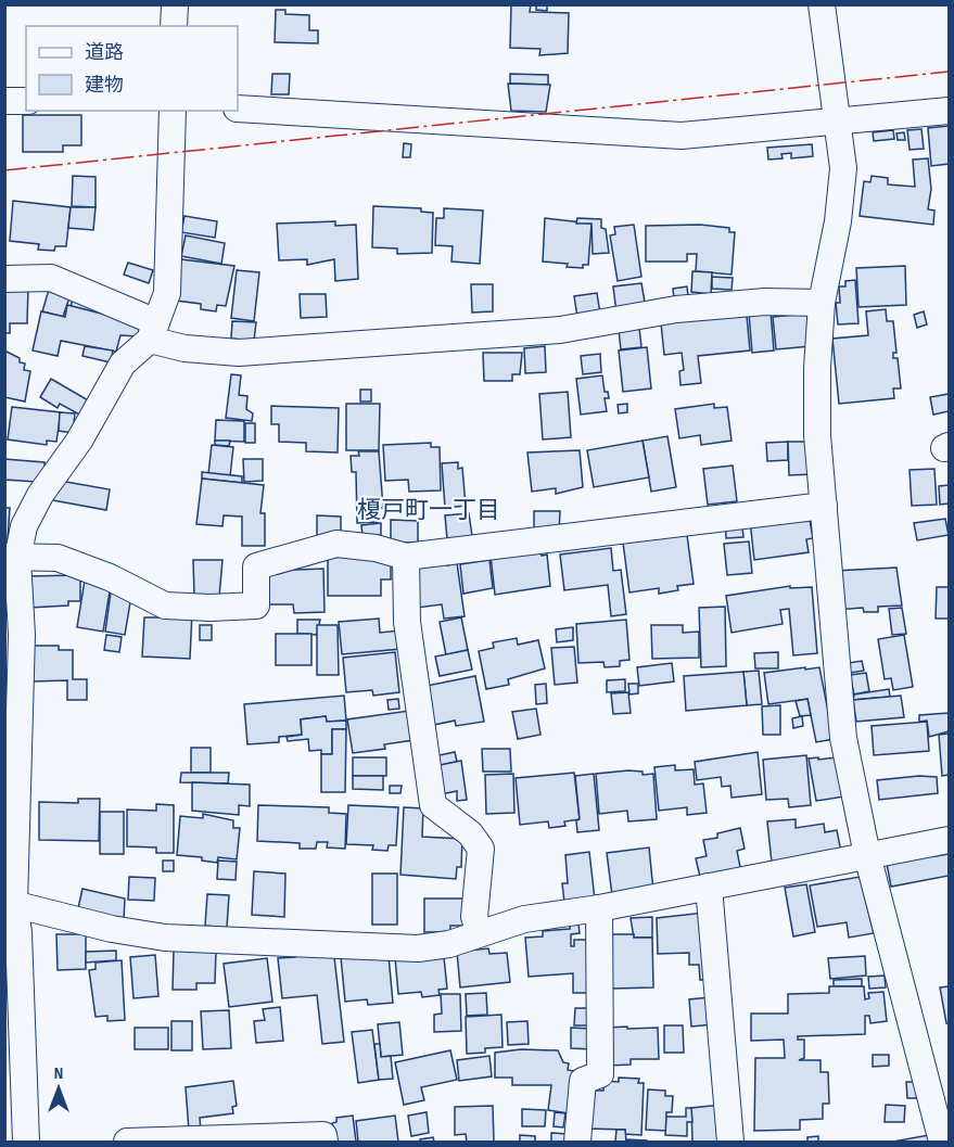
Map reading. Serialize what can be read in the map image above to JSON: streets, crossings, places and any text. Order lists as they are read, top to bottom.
{
  "districts": ["榎戸町一丁目"],
  "legend": ["道路", "建物"],
  "north": "top"
}
